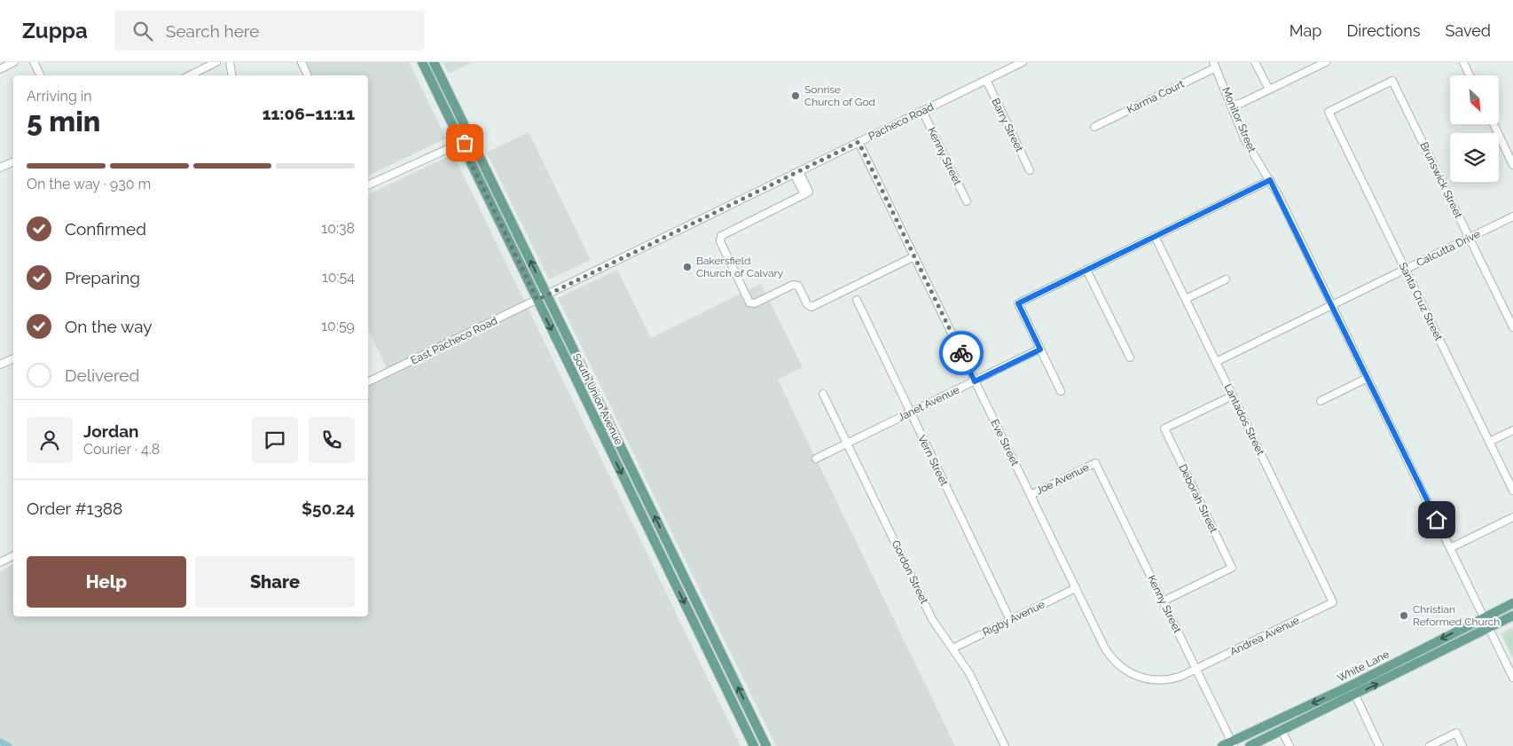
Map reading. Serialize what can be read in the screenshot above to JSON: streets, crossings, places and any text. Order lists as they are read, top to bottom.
{
  "streets": {
    "main road": ["South Union Avenue", "White Lane"],
    "street": [
      "Karma Court",
      "Monitor Street",
      "Pacheco Road",
      "Barry Street",
      "Kenny Street",
      "Brunswick Street",
      "Calcutta Drive",
      "Santa Cruz Street",
      "East Pacheco Road",
      "Janet Avenue",
      "Lantados Street",
      "Eve Street",
      "Vern Street",
      "Joe Avenue",
      "Deborah Street",
      "Gordon Street",
      "Rigby Avenue",
      "Andrea Avenue"
    ]
  },
  "crossings": [
    ["Karma Court", "Monitor Street"],
    ["Monitor Street", "Calcutta Drive"],
    ["Monitor Street", "White Lane"],
    ["Pacheco Road", "Barry Street"],
    ["Pacheco Road", "Kenny Street"],
    ["Pacheco Road", "East Pacheco Road"],
    ["Pacheco Road", "South Union Avenue"],
    ["Pacheco Road", "Eve Street"],
    ["Kenny Street", "Eve Street"],
    ["Kenny Street", "Joe Avenue"],
    ["Kenny Street", "Deborah Street"],
    ["Kenny Street", "Andrea Avenue"],
    ["Kenny Street", "White Lane"],
    ["Brunswick Street", "Calcutta Drive"],
    ["Brunswick Street", "Santa Cruz Street"],
    ["Calcutta Drive", "Santa Cruz Street"],
    ["Calcutta Drive", "Lantados Street"],
    ["East Pacheco Road", "South Union Avenue"],
    ["Janet Avenue", "Eve Street"],
    ["Janet Avenue", "Vern Street"],
    ["Janet Avenue", "Gordon Street"],
    ["Lantados Street", "Deborah Street"],
    ["Lantados Street", "Andrea Avenue"],
    ["Eve Street", "Joe Avenue"],
    ["Eve Street", "Rigby Avenue"],
    ["Eve Street", "Andrea Avenue"],
    ["Vern Street", "Rigby Avenue"],
    ["Gordon Street", "Rigby Avenue"]
  ],
  "places": ["Sonrise Church of God", "Bakersfield Church of Calvary", "Christian Reformed Church"],
  "north": "bottom right",
  "page": {
    "header": "Zuppa",
    "search": "Search here",
    "nav": ["Map", "Directions", "Saved"],
    "heading": ["5 min", "Arriving in", "11:06–11:11"],
    "panel": [
      "Jordan",
      "Courier · 4.8",
      "Order #1388",
      "$50.24"
    ],
    "bar": "On the way · 930 m",
    "list": [
      ["Confirmed", "10:38"],
      ["Preparing", "10:54"],
      ["On the way", "10:59"],
      "Delivered"
    ],
    "buttons": ["Help", "Share"]
  }
}
